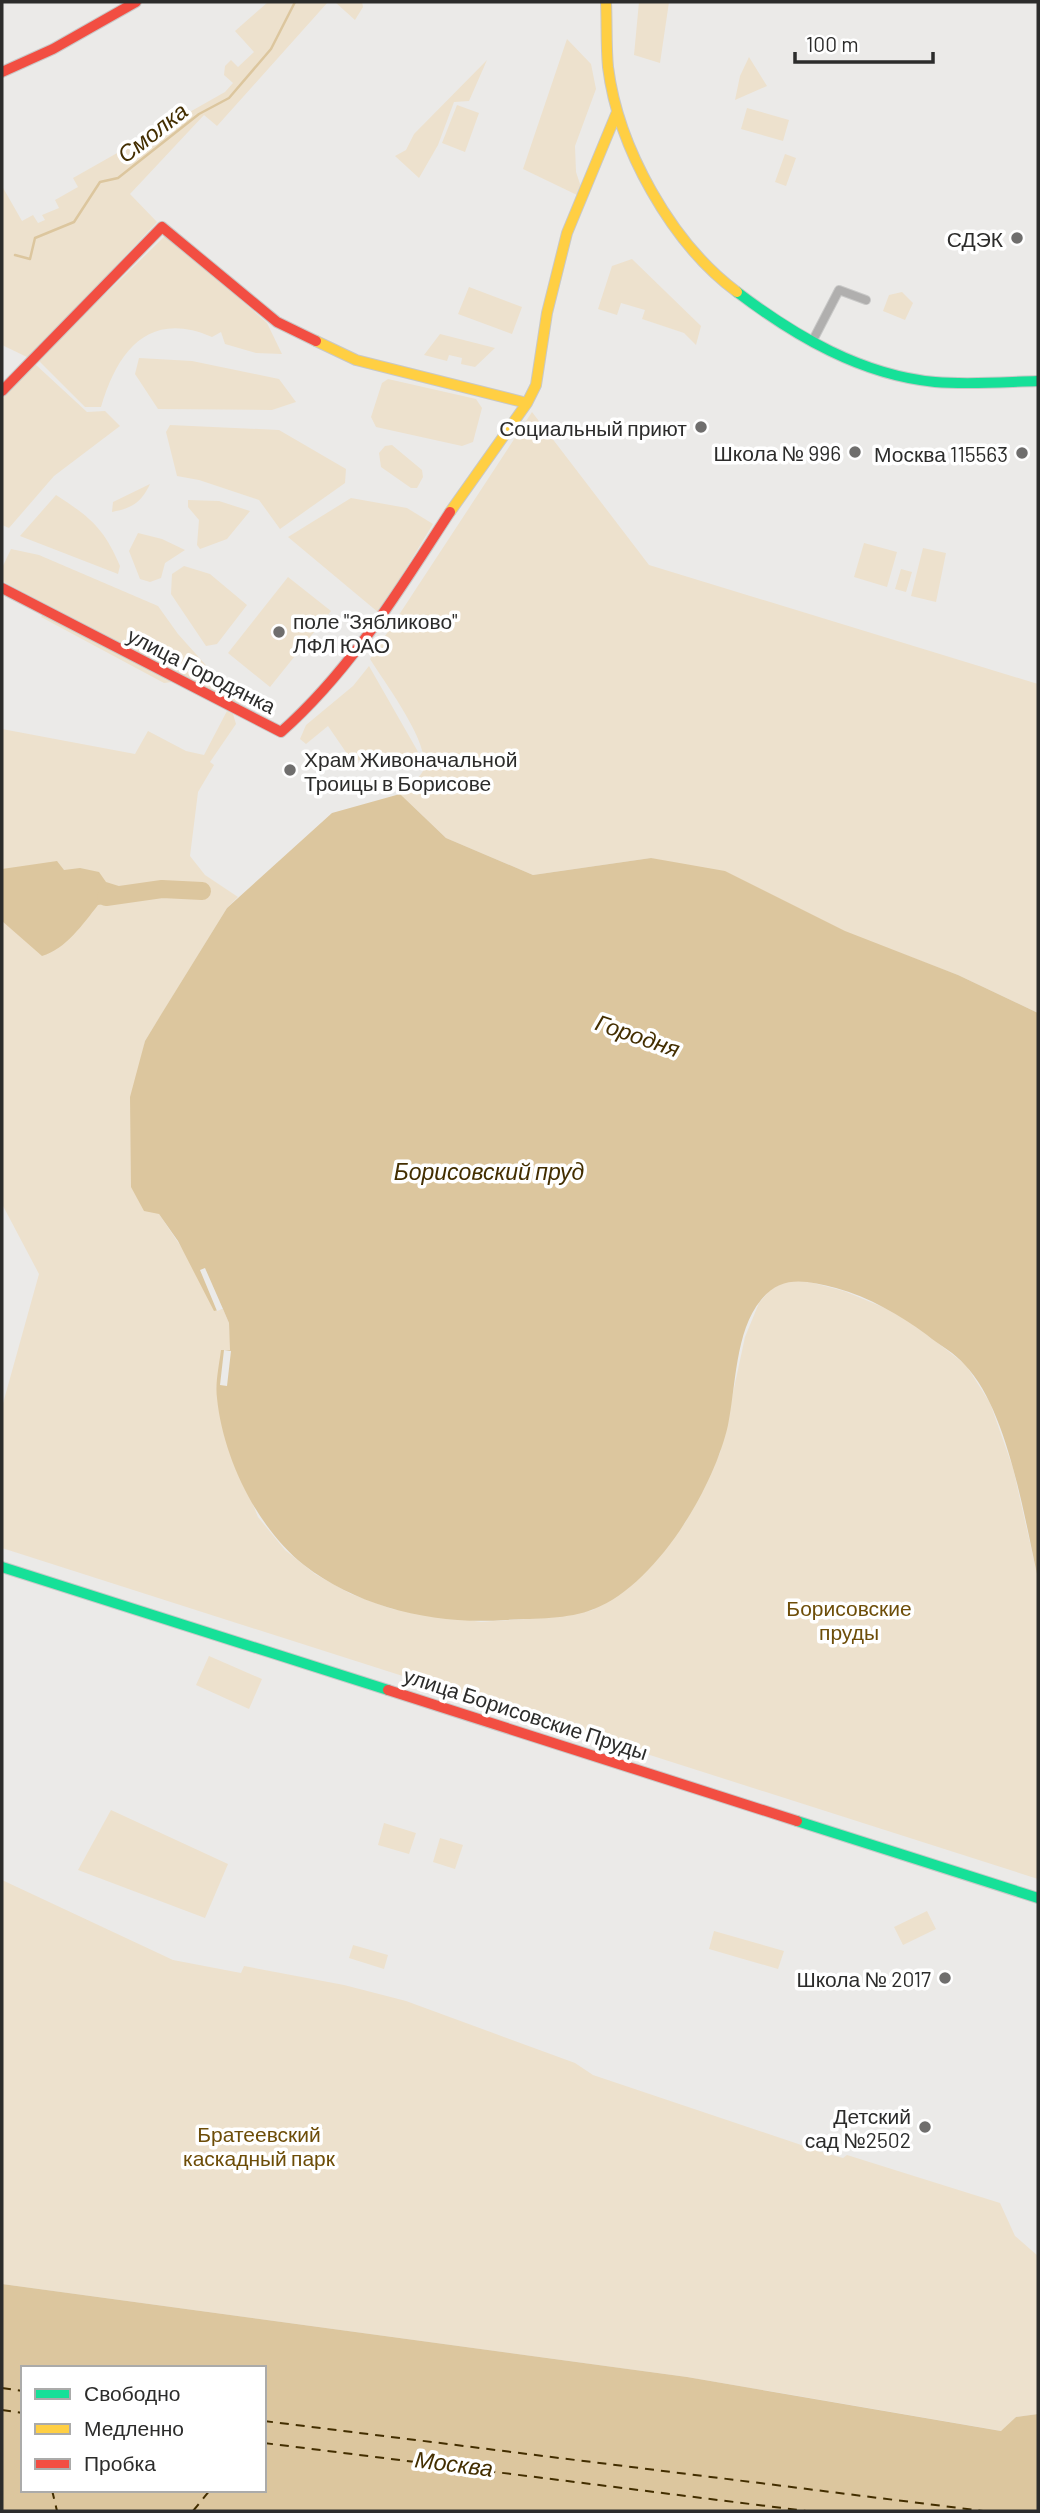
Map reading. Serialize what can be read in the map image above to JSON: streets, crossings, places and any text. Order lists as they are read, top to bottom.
{
  "streets": {
    "street": ["улица Городянка", "улица Борисовские Пруды"]
  },
  "water": [
    "Смолка",
    "Городня",
    "Борисовский пруд",
    "Москва"
  ],
  "parks": ["Борисовские пруды", "Братеевский каскадный парк"],
  "places": [
    "СДЭК",
    "Социальный приют",
    "Школа № 996",
    "Москва 115563",
    "поле \"Зябликово\" ЛФЛ ЮАО",
    "Храм Живоначальной Троицы в Борисове",
    "Школа № 2017",
    "Детский сад №2502"
  ],
  "legend": ["Свободно", "Медленно", "Пробка"],
  "scale_bar": "100 m"
}
